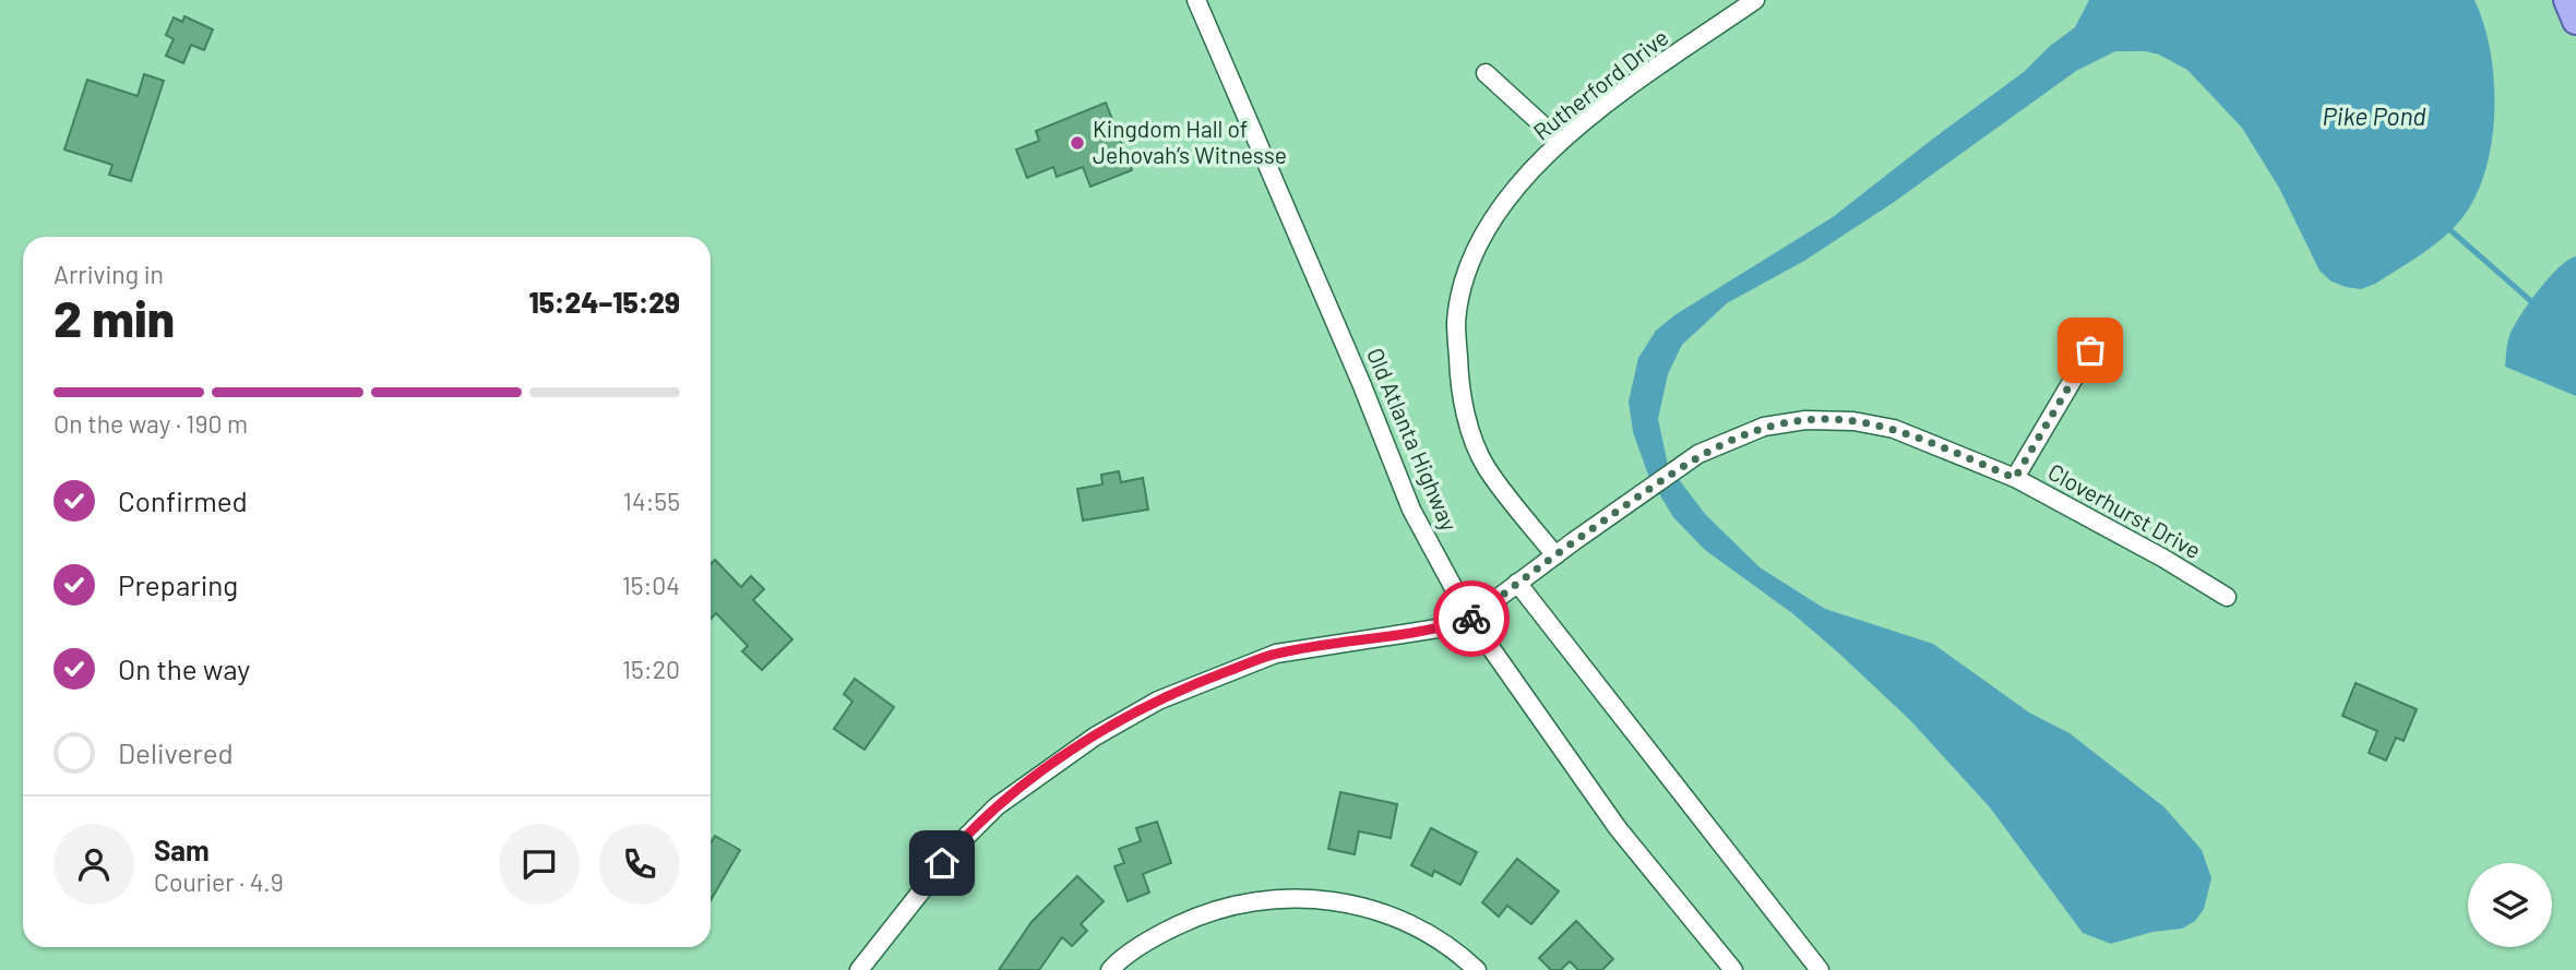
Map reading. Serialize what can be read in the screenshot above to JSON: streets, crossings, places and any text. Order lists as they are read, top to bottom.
{
  "streets": {
    "street": ["Rutherford Drive", "Old Atlanta Highway", "Cloverhurst Drive"]
  },
  "crossings": [
    ["Rutherford Drive", "Cloverhurst Drive"],
    ["Old Atlanta Highway", "Cloverhurst Drive"]
  ],
  "water": ["Pike Pond"],
  "places": ["Kingdom Hall of Jehovah’s Witnesse"],
  "page": {
    "heading": ["2 min", "Arriving in", "15:24–15:29"],
    "panel": ["Sam", "Courier · 4.9"],
    "bar": "On the way · 190 m",
    "list": [
      ["Confirmed", "14:55"],
      ["Preparing", "15:04"],
      ["On the way", "15:20"],
      "Delivered"
    ]
  }
}
